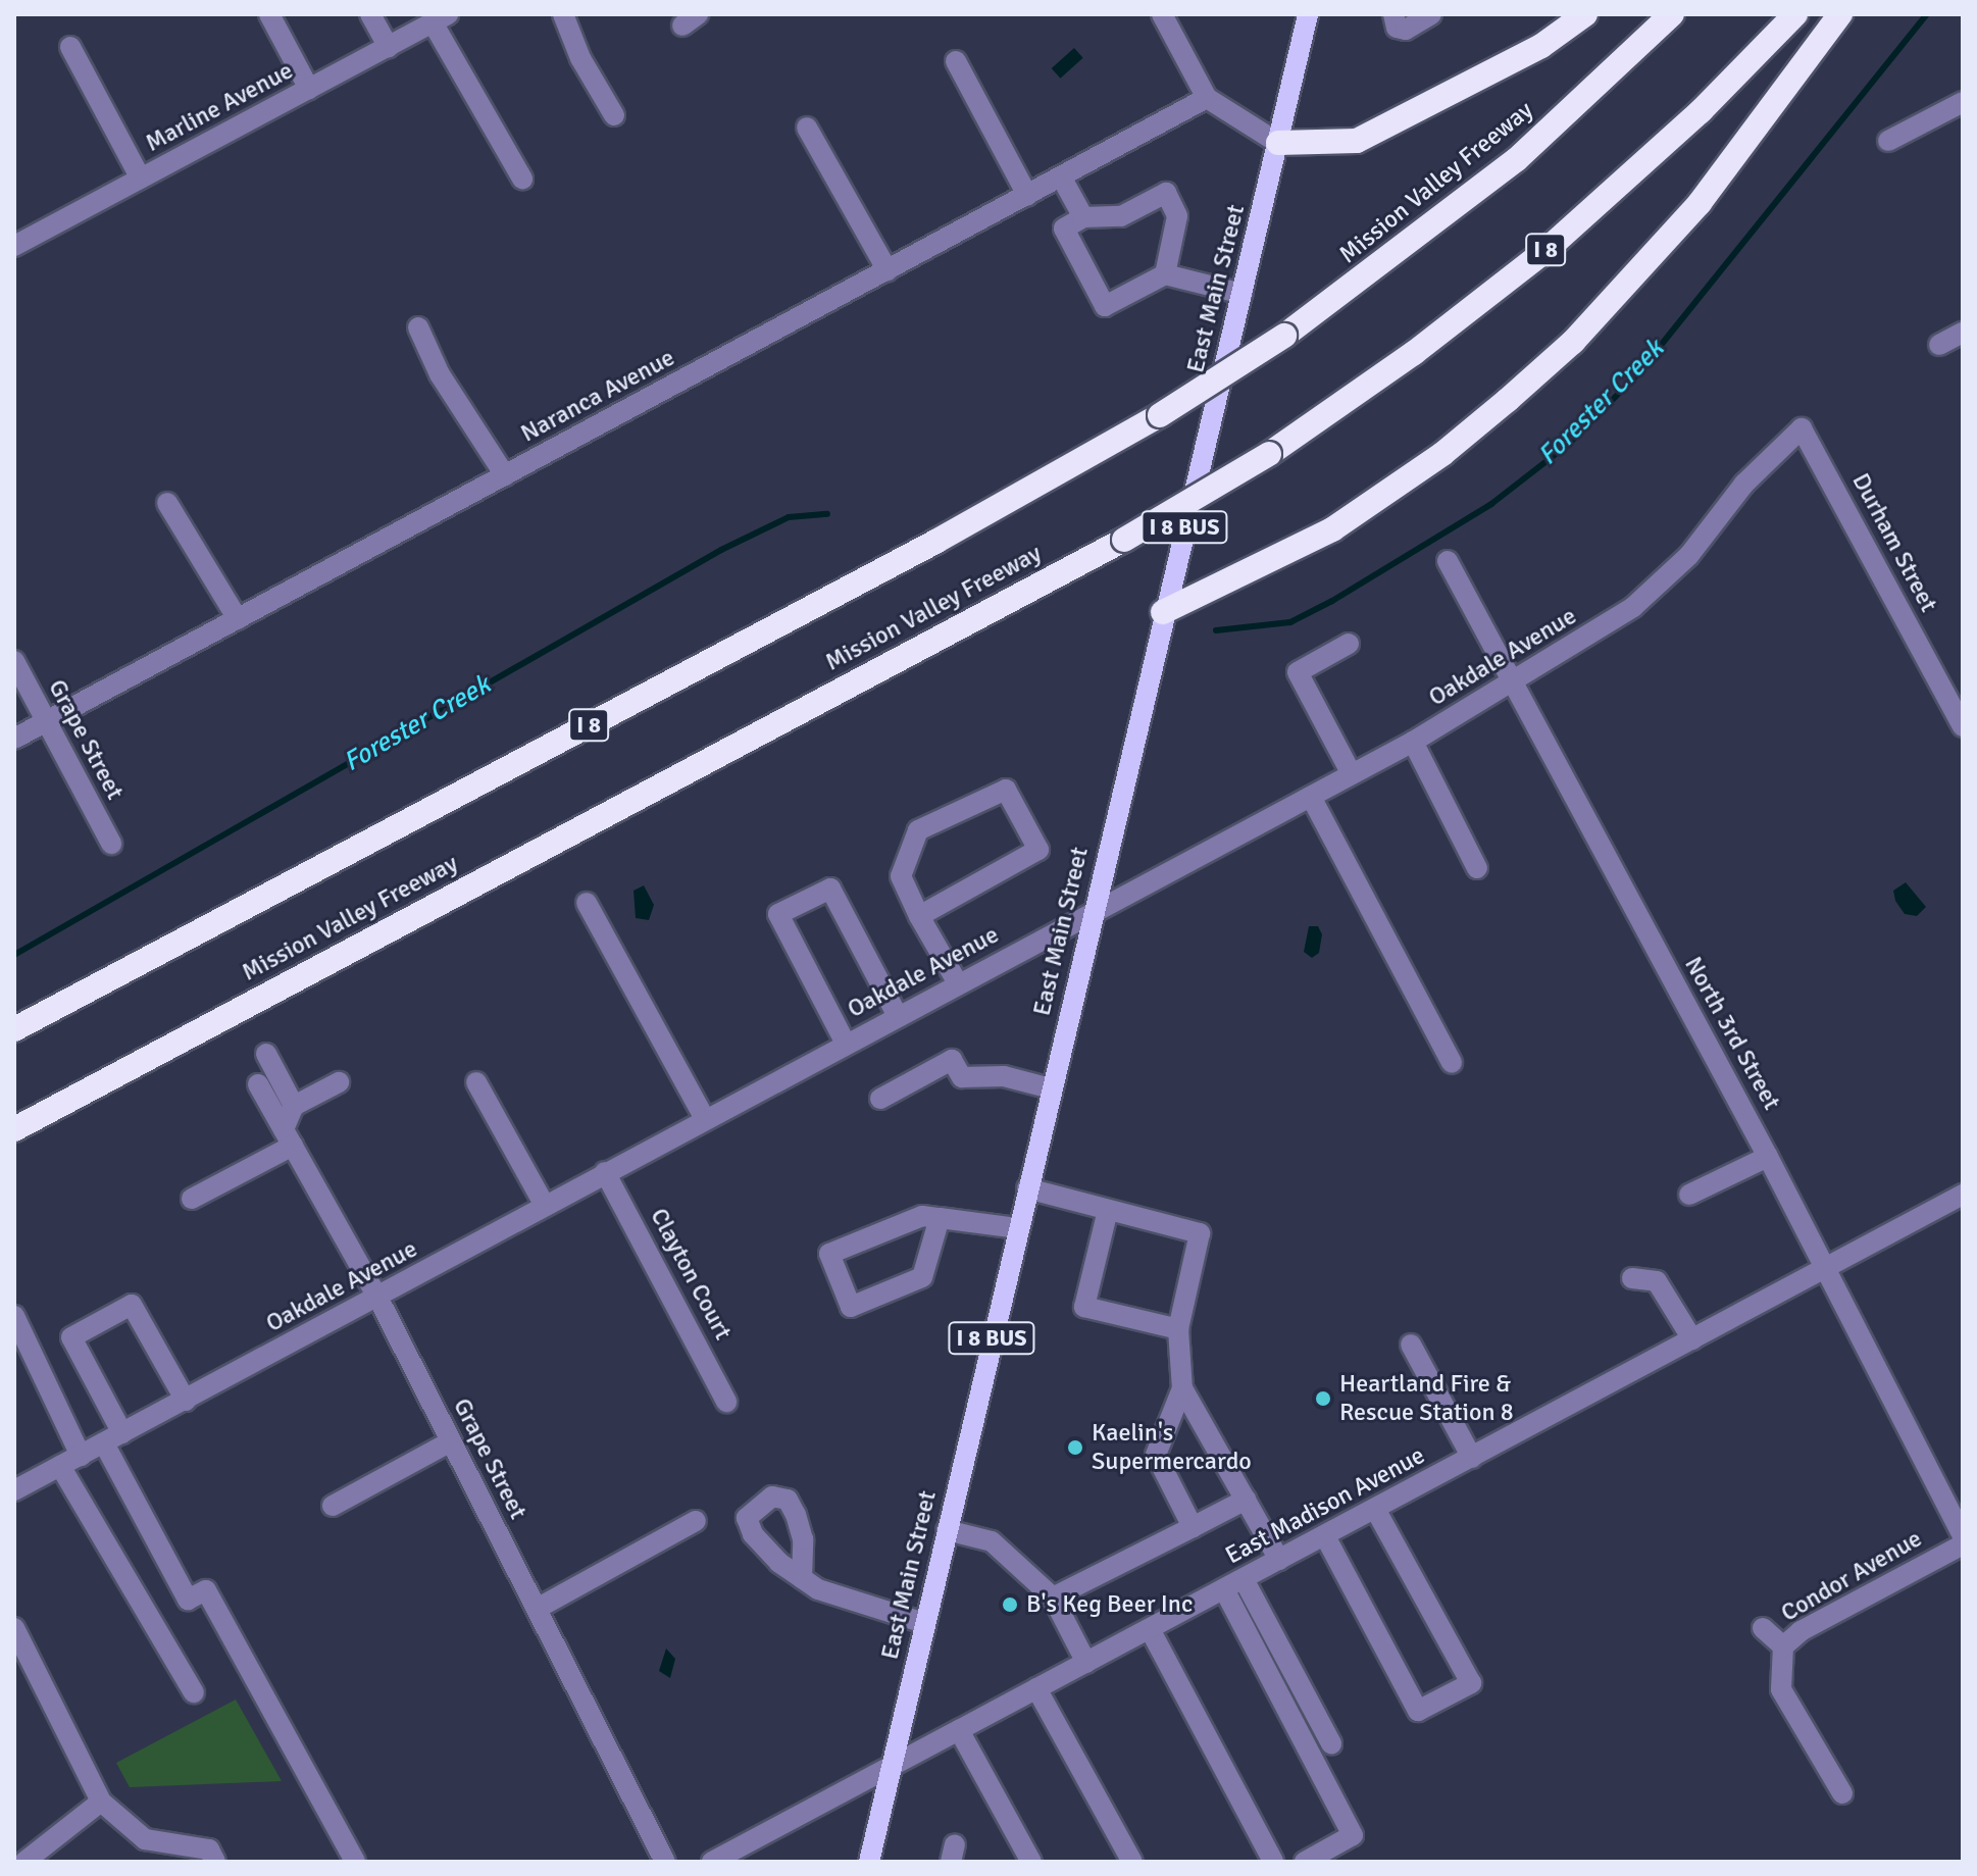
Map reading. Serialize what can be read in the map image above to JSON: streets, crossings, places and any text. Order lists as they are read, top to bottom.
{
  "streets": {
    "highway": ["Mission Valley Freeway", "I 8"],
    "main road": ["East Main Street", "I 8 BUS"],
    "street": [
      "Marline Avenue",
      "Naranca Avenue",
      "Durham Street",
      "Oakdale Avenue",
      "Grape Street",
      "North 3rd Street",
      "Clayton Court",
      "East Madison Avenue",
      "Condor Avenue"
    ]
  },
  "crossings": [
    ["East Main Street", "Oakdale Avenue"],
    ["East Main Street", "East Madison Avenue"],
    ["Naranca Avenue", "Grape Street"],
    ["Durham Street", "Oakdale Avenue"],
    ["Oakdale Avenue", "Grape Street"],
    ["Oakdale Avenue", "North 3rd Street"],
    ["Oakdale Avenue", "Clayton Court"],
    ["North 3rd Street", "East Madison Avenue"]
  ],
  "water": ["Forester Creek"],
  "places": ["Heartland Fire & Rescue Station 8", "Kaelin's Supermercardo", "B's Keg Beer Inc"]
}
